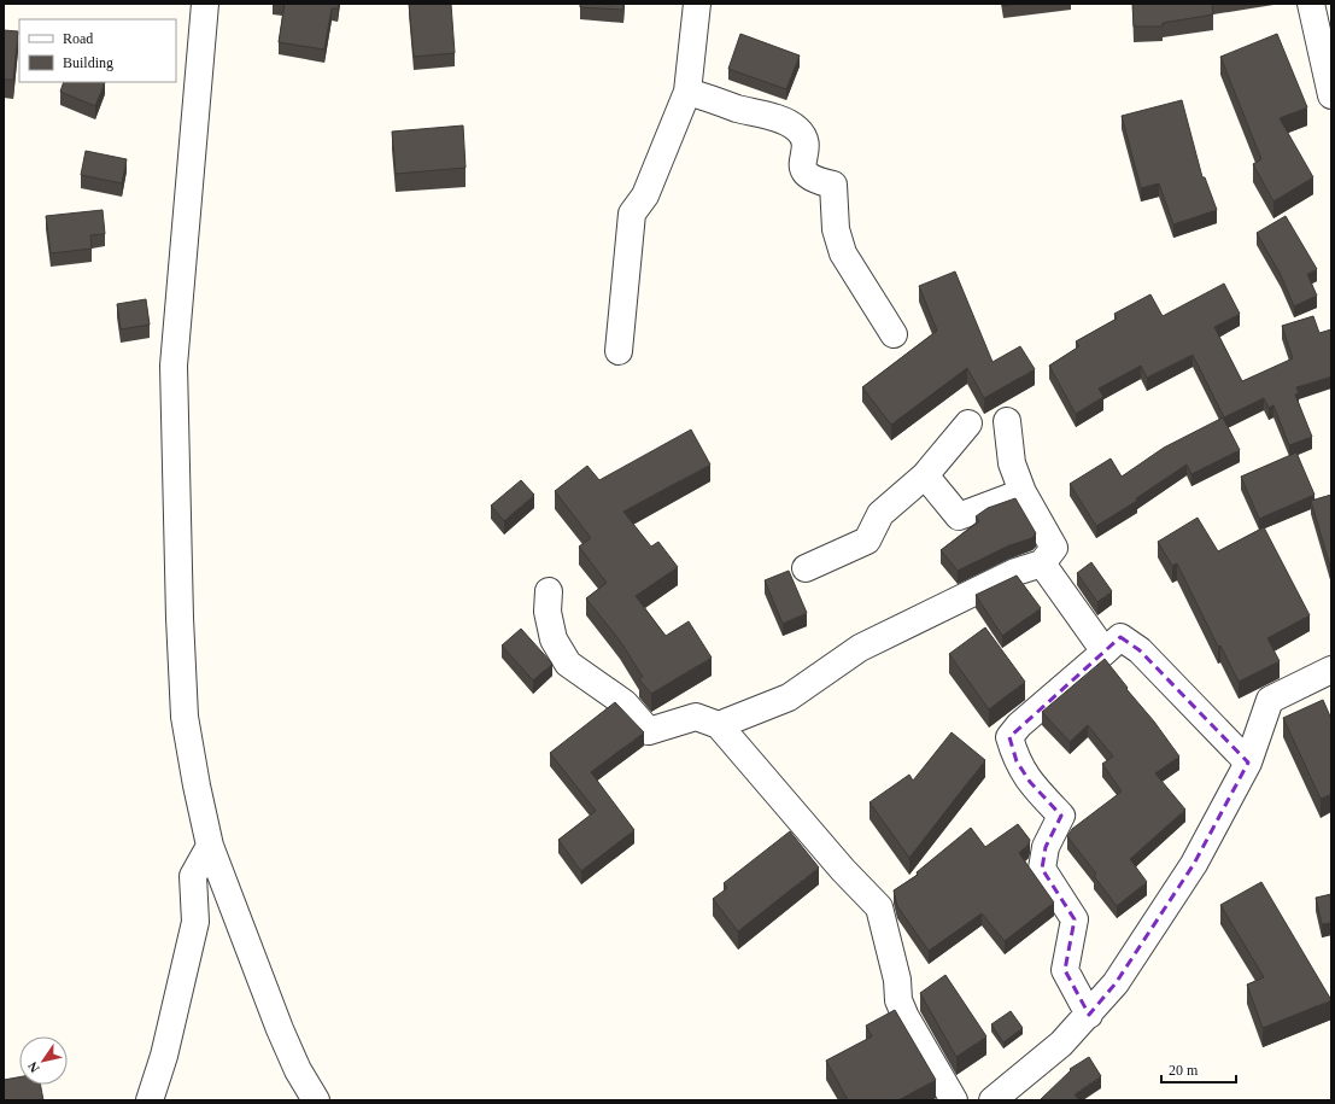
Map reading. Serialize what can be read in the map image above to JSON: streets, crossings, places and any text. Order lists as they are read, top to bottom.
{
  "legend": ["Road", "Building"],
  "scale_bar": "20 m",
  "north": "bottom left"
}
